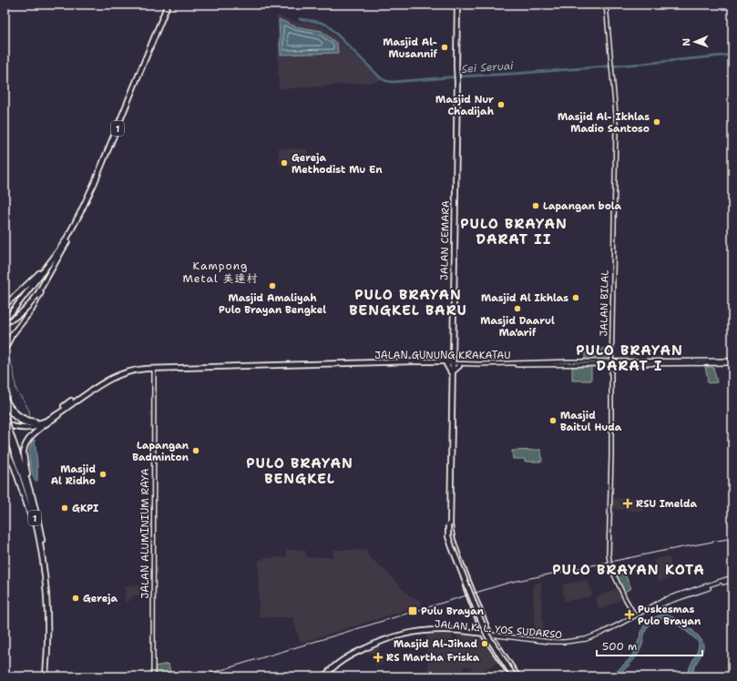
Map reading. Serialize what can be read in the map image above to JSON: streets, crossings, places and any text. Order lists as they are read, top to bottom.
{
  "streets": {
    "highway": [
      "1",
      "JALAN CEMARA",
      "JALAN GUNUNG KRAKATAU",
      "JALAN K. L. YOS SUDARSO"
    ],
    "main road": ["JALAN BILAL", "JALAN ALUMINIUM RAYA"]
  },
  "crossings": [
    ["JALAN BILAL", "JALAN GUNUNG KRAKATAU"],
    ["JALAN BILAL", "JALAN K. L. YOS SUDARSO"],
    ["JALAN GUNUNG KRAKATAU", "JALAN ALUMINIUM RAYA"]
  ],
  "districts": [
    "PULO BRAYAN DARAT II",
    "Kampong Metal 美達村",
    "PULO BRAYAN BENGKEL BARU",
    "PULO BRAYAN DARAT I",
    "PULO BRAYAN BENGKEL",
    "PULO BRAYAN KOTA"
  ],
  "water": ["Sei Seruai"],
  "places": {
    "other": [
      "Masjid Al- Musannif",
      "Masjid Nur Chadijah",
      "Masjid Al- Ikhlas Madio Santoso",
      "Gereja Methodist Mu En",
      "Lapangan bola",
      "Masjid Amaliyah Pulo Brayan Bengkel",
      "Masjid Al Ikhlas",
      "Masjid Daarul Ma'arif",
      "Masjid Baitul Huda",
      "Lapangan Badminton",
      "Masjid Al Ridho",
      "GKPI",
      "Gereja",
      "Masjid Al-Jihad"
    ],
    "health": ["RSU Imelda", "Puskesmas Pulo Brayan", "RS Martha Friska"],
    "transit": ["Pulu Brayan"]
  },
  "scale_bar": "500 m",
  "north": "left"
}
